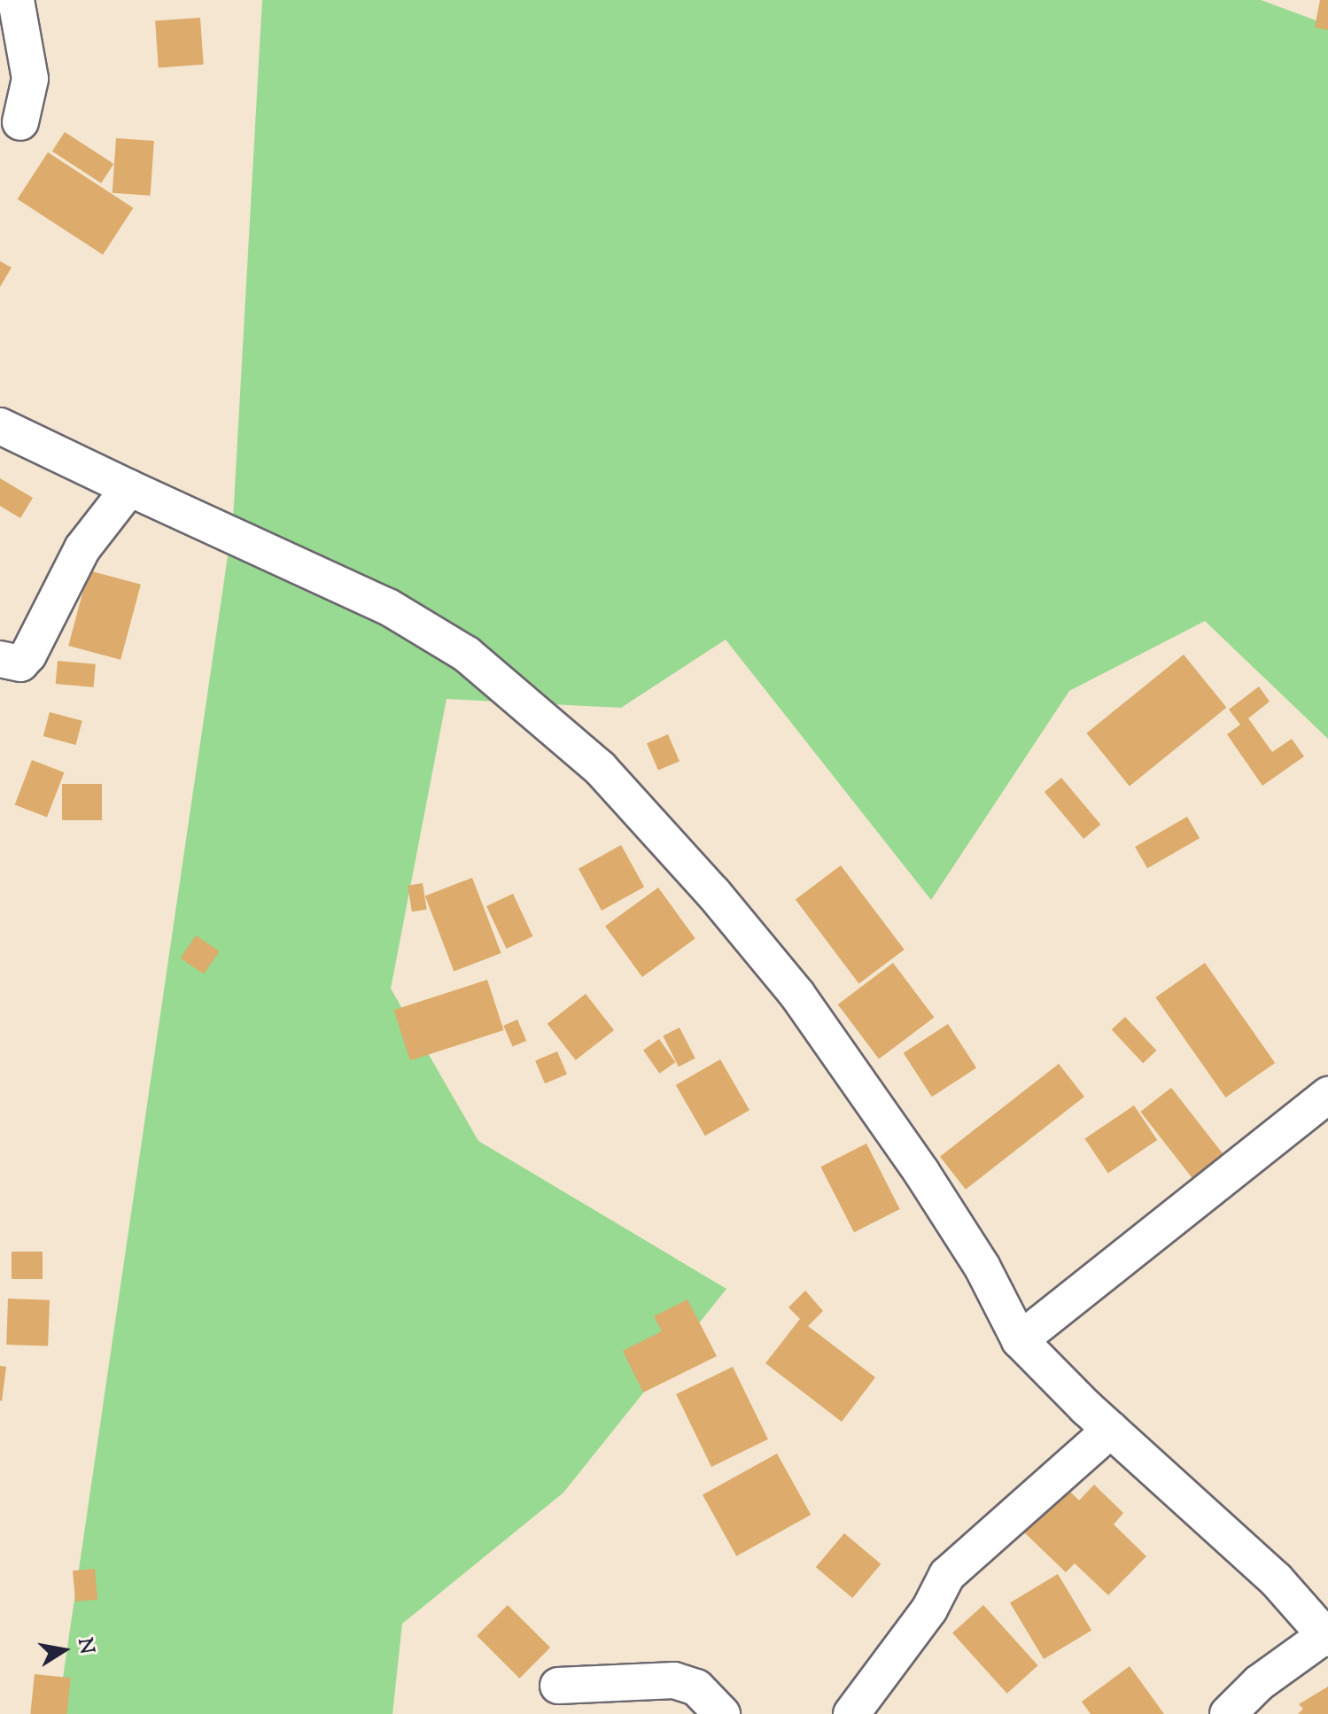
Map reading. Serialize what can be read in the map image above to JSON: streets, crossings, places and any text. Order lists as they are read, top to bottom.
{
  "north": "right"
}
